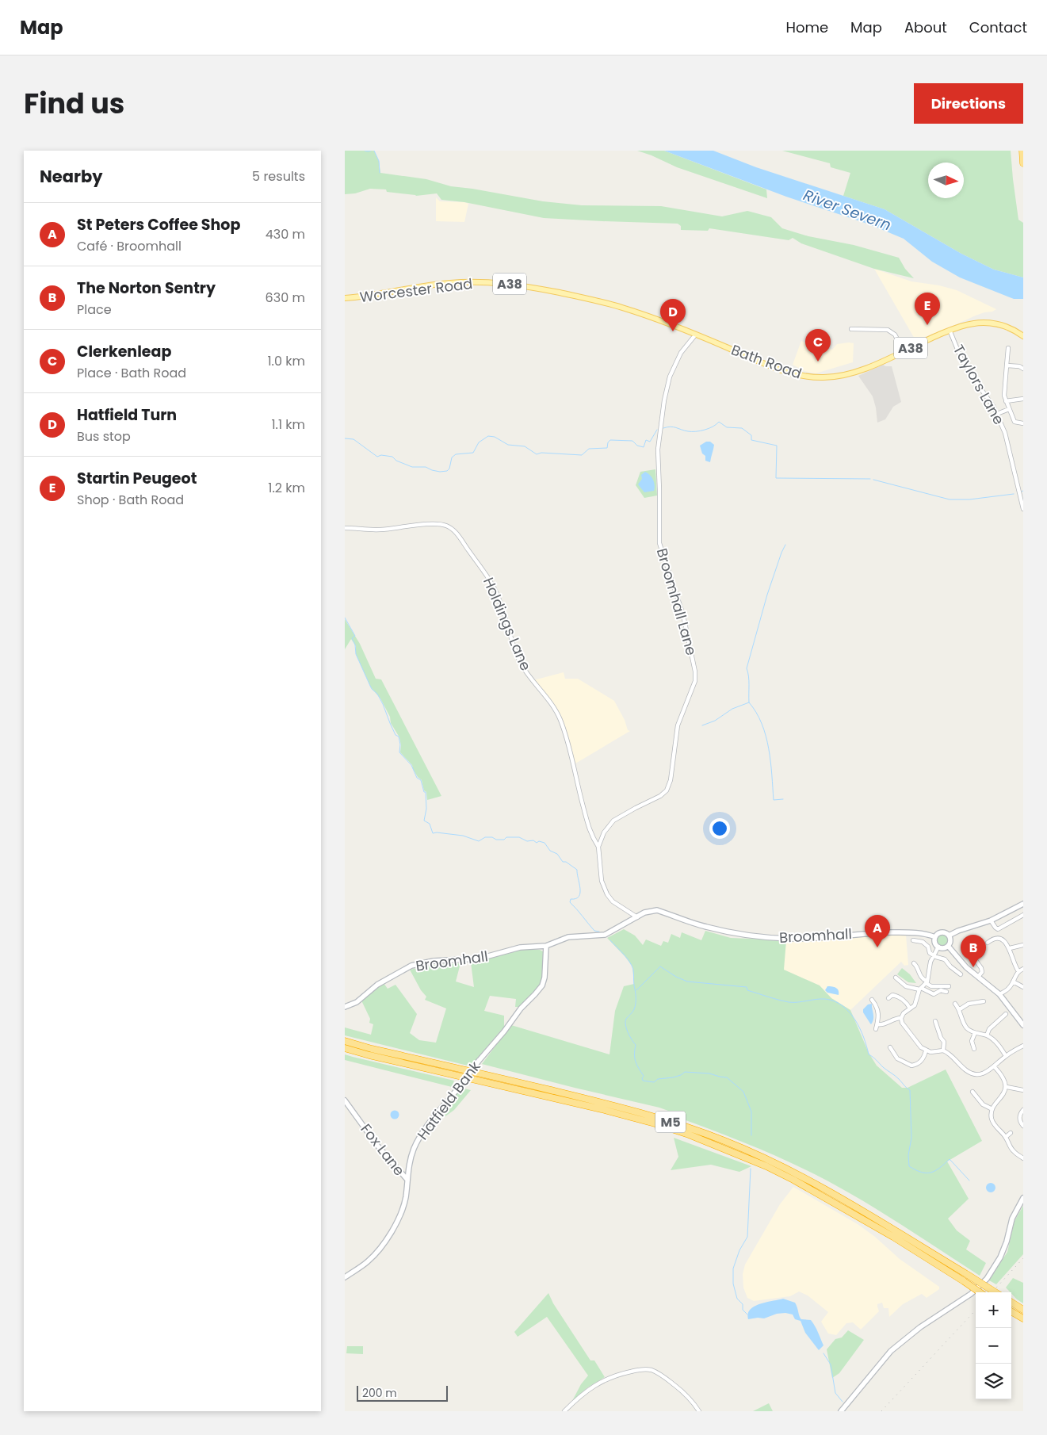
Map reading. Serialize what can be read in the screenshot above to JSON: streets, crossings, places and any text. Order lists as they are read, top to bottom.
{
  "streets": {
    "highway": ["M5"],
    "main road": ["A38", "Worcester Road", "Bath Road"],
    "street": [
      "Taylors Lane",
      "Broomhall Lane",
      "Holdings Lane",
      "Broomhall",
      "Hatfield Bank",
      "Fox Lane"
    ]
  },
  "crossings": [
    ["A38", "Bath Road"],
    ["A38", "Taylors Lane"],
    ["Worcester Road", "Bath Road"],
    ["Worcester Road", "Broomhall Lane"],
    ["Bath Road", "Taylors Lane"],
    ["Bath Road", "Broomhall Lane"],
    ["Broomhall Lane", "Holdings Lane"],
    ["Broomhall", "Hatfield Bank"],
    ["Hatfield Bank", "Fox Lane"]
  ],
  "water": ["River Severn"],
  "scale_bar": "200 m",
  "north": "right",
  "page": {
    "header": "Map",
    "nav": [
      "Home",
      "Map",
      "About",
      "Contact"
    ],
    "title": "Find us",
    "buttons": "Directions",
    "heading": ["Nearby", "5 results"],
    "list": [
      {
        "mark": "A",
        "name": "St Peters Coffee Shop",
        "note": "Café · Broomhall",
        "value": "430 m"
      },
      {
        "mark": "B",
        "name": "The Norton Sentry",
        "note": "Place",
        "value": "630 m"
      },
      {
        "mark": "C",
        "name": "Clerkenleap",
        "note": "Place · Bath Road",
        "value": "1.0 km"
      },
      {
        "mark": "D",
        "name": "Hatfield Turn",
        "note": "Bus stop",
        "value": "1.1 km"
      },
      {
        "mark": "E",
        "name": "Startin Peugeot",
        "note": "Shop · Bath Road",
        "value": "1.2 km"
      }
    ],
    "pins": [
      "E",
      "D",
      "C",
      "A",
      "B"
    ],
    "map_buttons": ["+", "−"],
    "scale": "200 m"
  }
}
